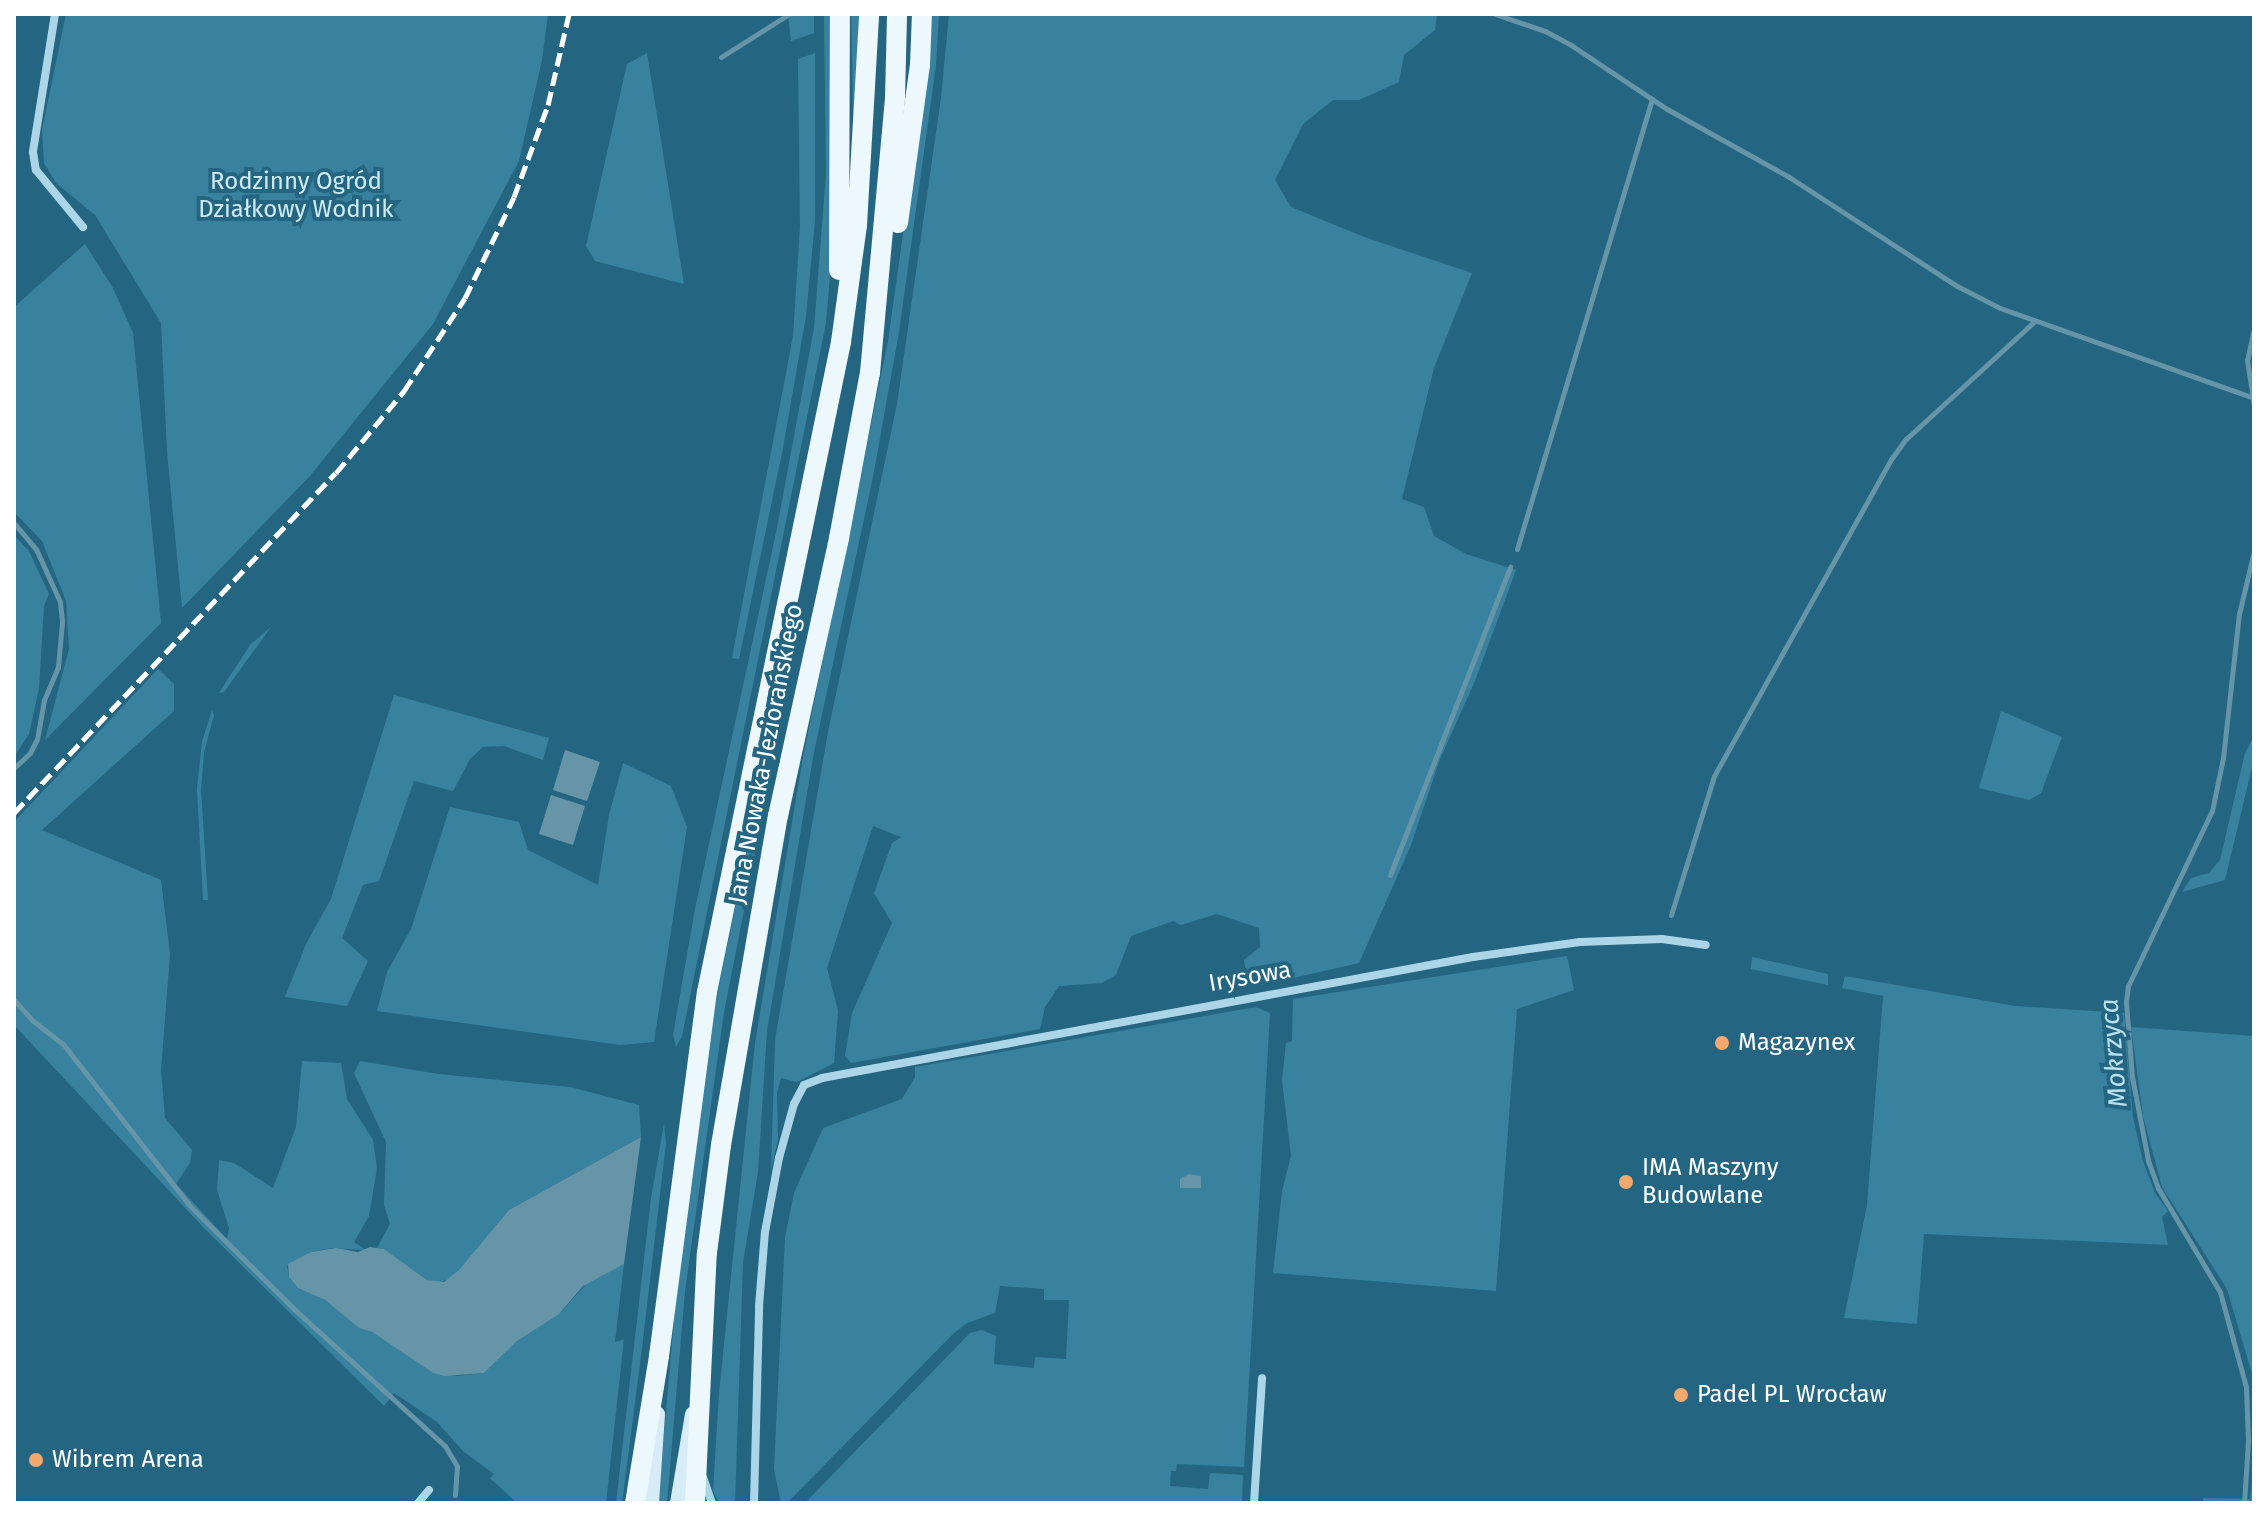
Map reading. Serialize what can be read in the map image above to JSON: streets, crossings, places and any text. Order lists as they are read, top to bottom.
{
  "streets": {
    "main road": ["Jana Nowaka-Jeziorańskiego"],
    "street": ["Irysowa"]
  },
  "water": ["Mokrzyca"],
  "parks": ["Rodzinny Ogród Działkowy Wodnik"],
  "places": [
    "Magazynex",
    "IMA Maszyny Budowlane",
    "Padel PL Wrocław",
    "Wibrem Arena"
  ]
}
